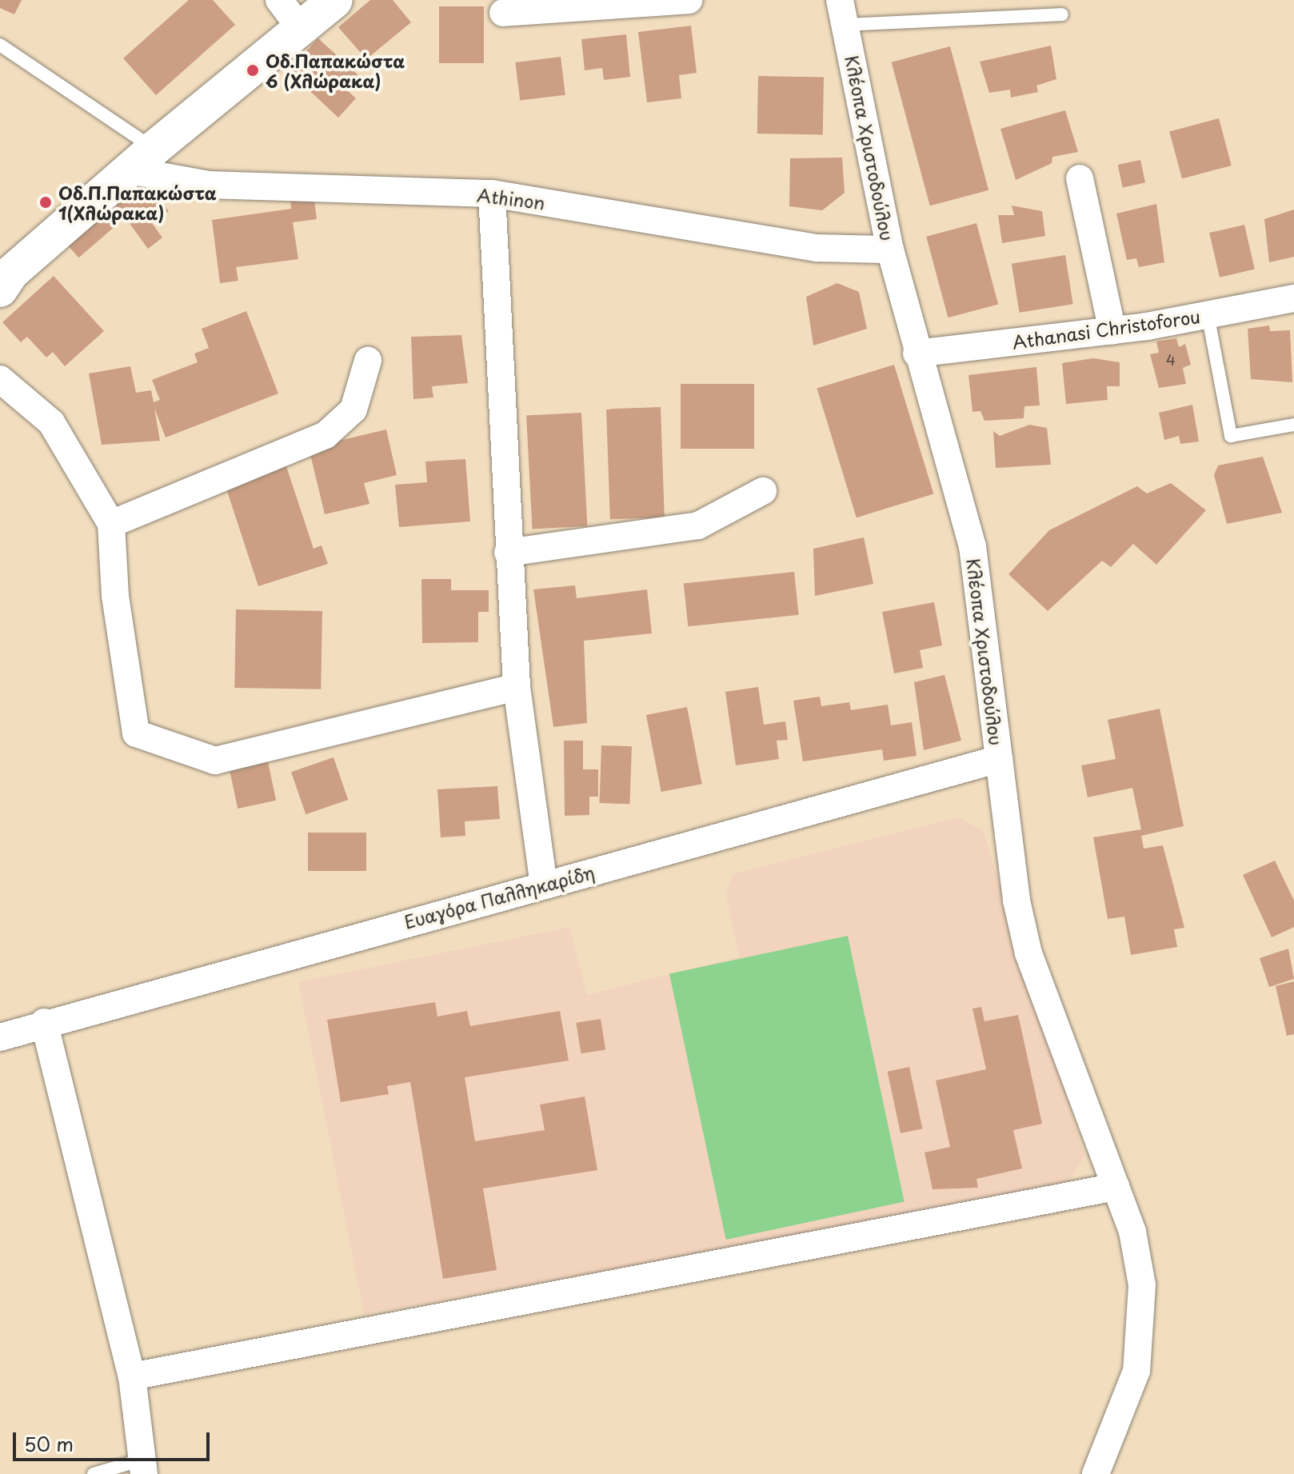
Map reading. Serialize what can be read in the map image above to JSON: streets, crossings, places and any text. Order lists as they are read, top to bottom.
{
  "streets": {
    "street": [
      "Κλέοπα Χριστοδούλου",
      "Athinon",
      "Athanasi Christoforou",
      "Ευαγόρα Παλληκαρίδη"
    ]
  },
  "crossings": [
    ["Κλέοπα Χριστοδούλου", "Athinon"],
    ["Κλέοπα Χριστοδούλου", "Athanasi Christoforou"],
    ["Κλέοπα Χριστοδούλου", "Ευαγόρα Παλληκαρίδη"]
  ],
  "places": ["Οδ.Παπακώστα 6 (Χλώρακα)", "Οδ.Π.Παπακώστα 1(Χλώρακα)"],
  "house_numbers": ["4"],
  "scale_bar": "50 m"
}
